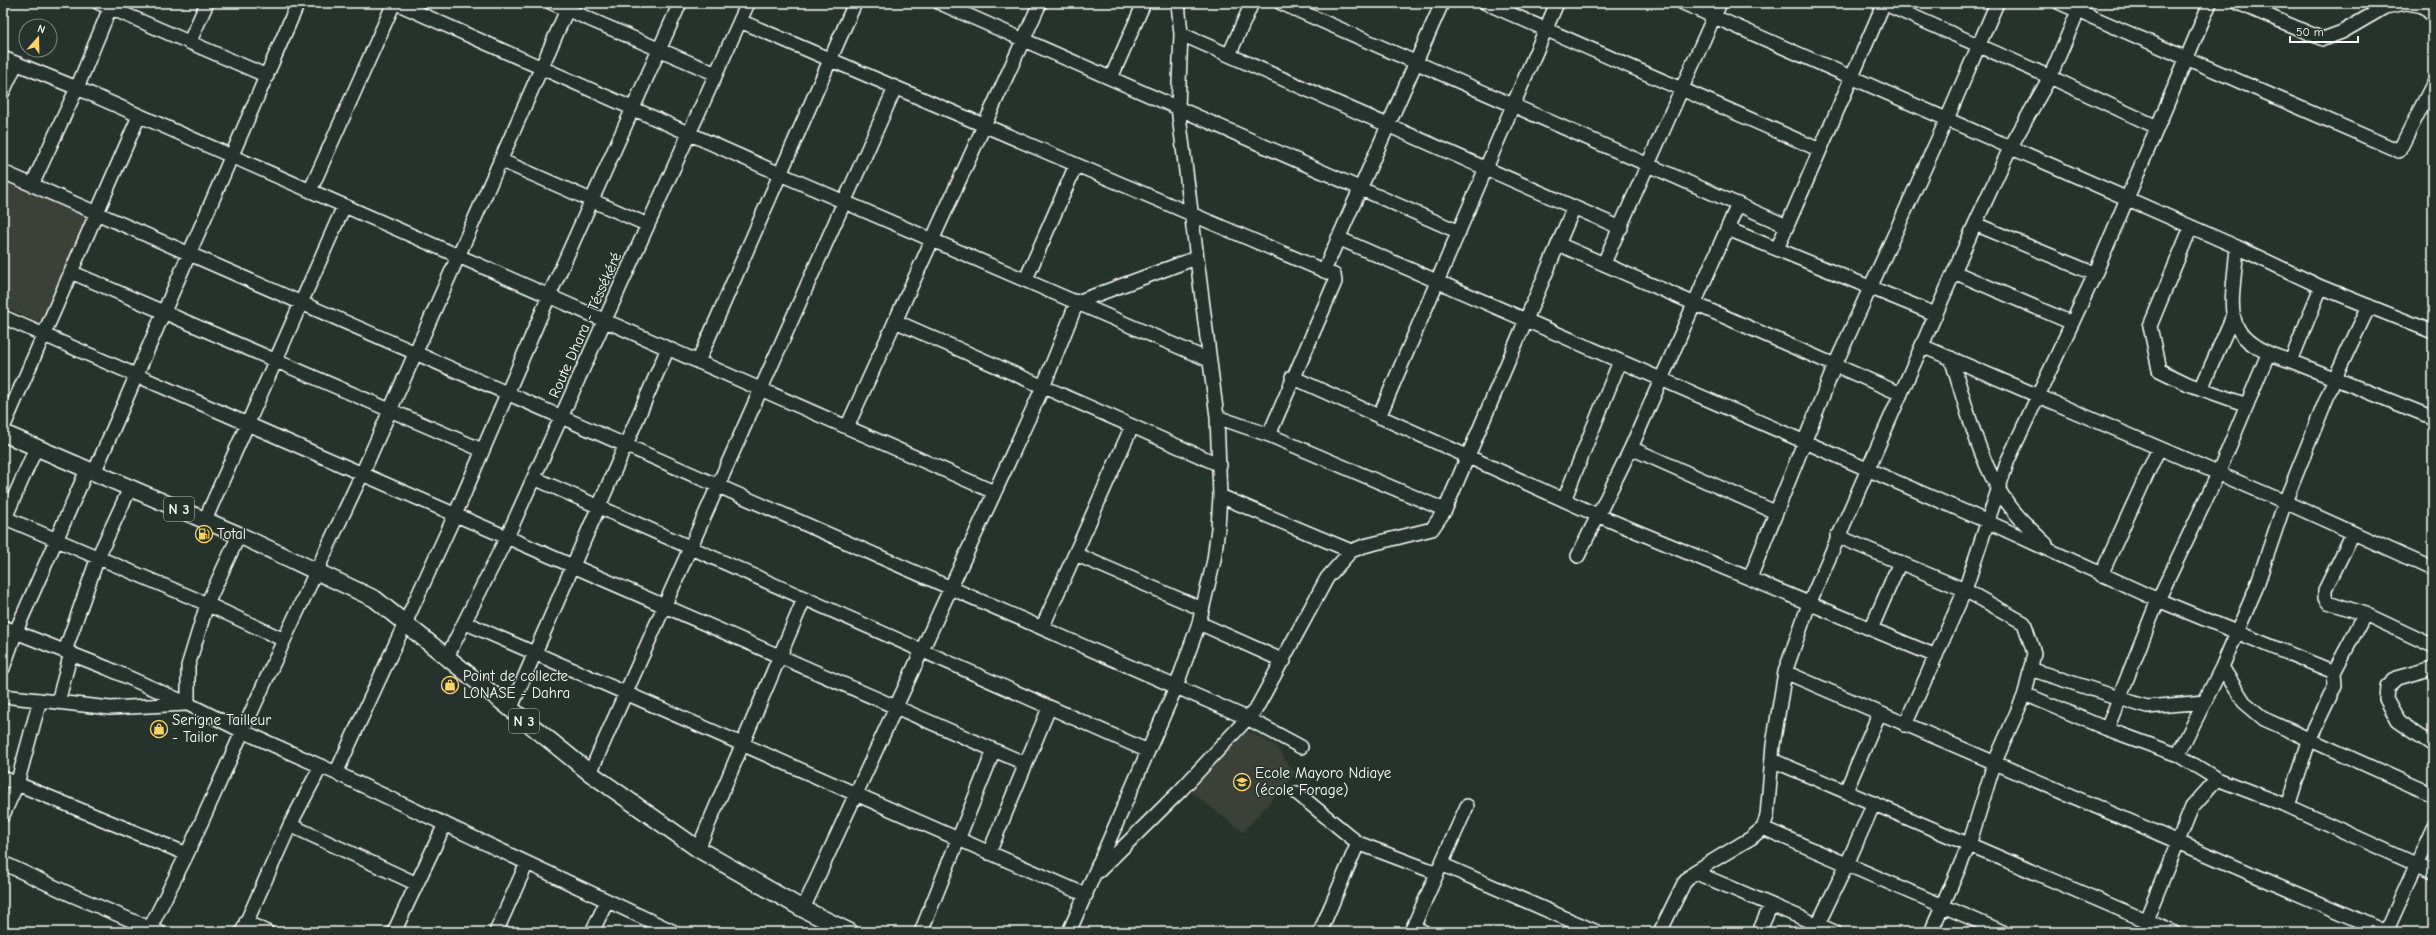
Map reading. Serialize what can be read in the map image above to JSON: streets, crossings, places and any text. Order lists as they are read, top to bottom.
{
  "streets": {
    "main road": ["N 3"],
    "street": ["Route Dhara - Téssékéré"]
  },
  "crossings": [
    ["Route Dhara - Téssékéré", "N 3"]
  ],
  "places": {
    "fuel station": ["Total"],
    "shop": ["Point de collecte LONASE - Dahra", "Serigne Tailleur - Tailor"],
    "school or university": ["Ecole Mayoro Ndiaye (école Forage)"]
  },
  "scale_bar": "50 m",
  "north": "top"
}
